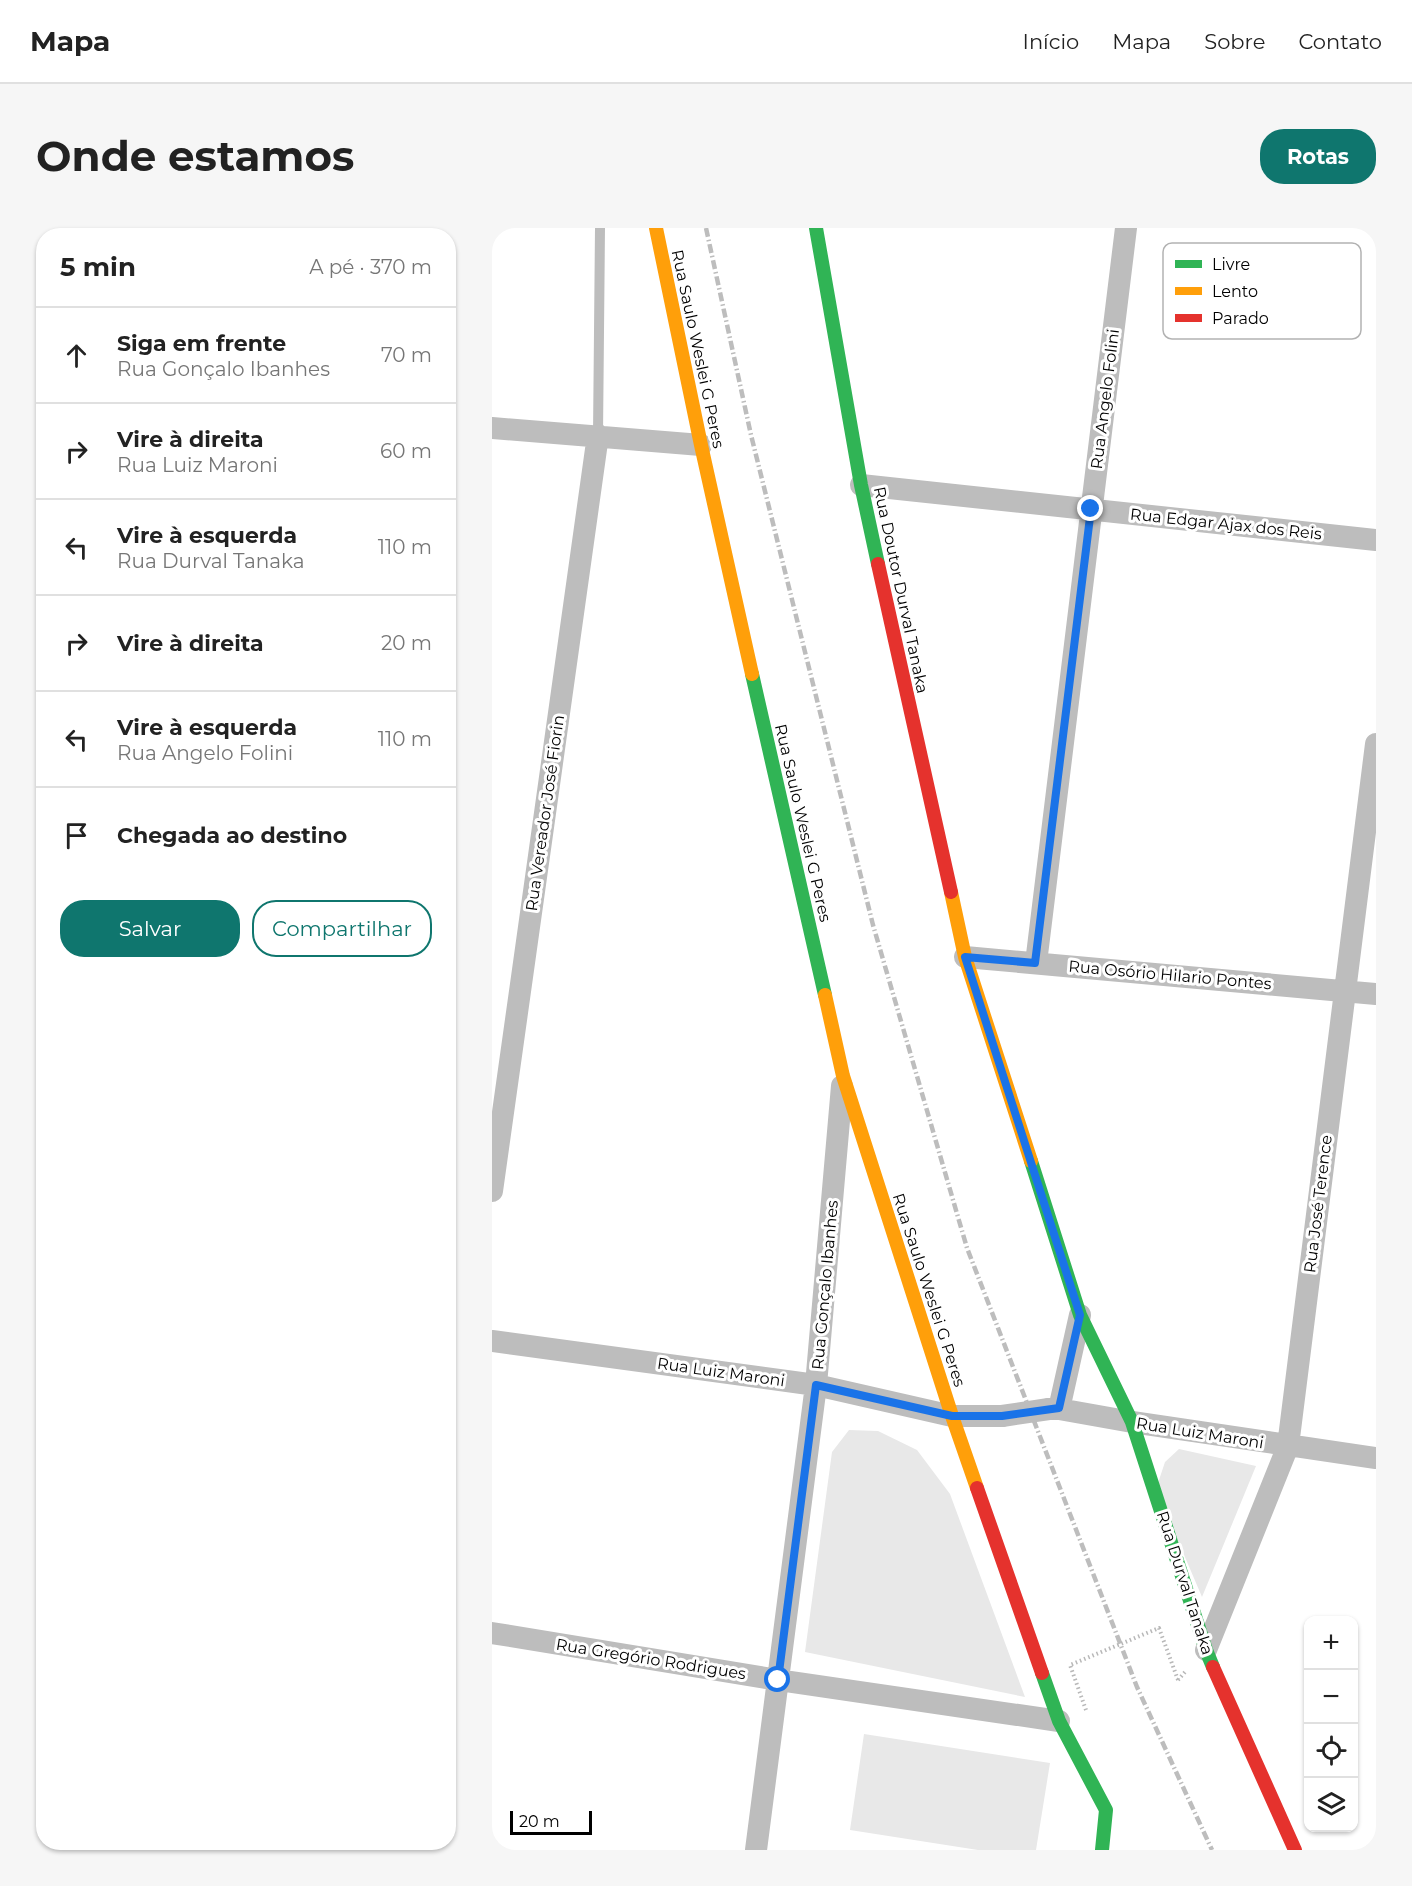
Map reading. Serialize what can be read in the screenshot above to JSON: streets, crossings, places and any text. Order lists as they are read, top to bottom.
{
  "streets": {
    "street": [
      "Rua Saulo Weslei G Peres",
      "Rua Angelo Folini",
      "Rua Edgar Ajax dos Reis",
      "Rua Doutor Durval Tanaka",
      "Rua Vereador José Fiorin",
      "Rua Osório Hilario Pontes",
      "Rua José Terence",
      "Rua Gonçalo Ibanhes",
      "Rua Luiz Maroni",
      "Rua Durval Tanaka",
      "Rua Gregório Rodrigues"
    ]
  },
  "crossings": [
    ["Rua Saulo Weslei G Peres", "Rua Gonçalo Ibanhes"],
    ["Rua Saulo Weslei G Peres", "Rua Luiz Maroni"],
    ["Rua Saulo Weslei G Peres", "Rua Gregório Rodrigues"],
    ["Rua Angelo Folini", "Rua Edgar Ajax dos Reis"],
    ["Rua Angelo Folini", "Rua Osório Hilario Pontes"],
    ["Rua Edgar Ajax dos Reis", "Rua Doutor Durval Tanaka"],
    ["Rua Doutor Durval Tanaka", "Rua Osório Hilario Pontes"],
    ["Rua Doutor Durval Tanaka", "Rua Durval Tanaka"],
    ["Rua Osório Hilario Pontes", "Rua José Terence"],
    ["Rua Osório Hilario Pontes", "Rua Durval Tanaka"],
    ["Rua José Terence", "Rua Luiz Maroni"],
    ["Rua José Terence", "Rua Durval Tanaka"],
    ["Rua Gonçalo Ibanhes", "Rua Luiz Maroni"],
    ["Rua Gonçalo Ibanhes", "Rua Gregório Rodrigues"],
    ["Rua Luiz Maroni", "Rua Durval Tanaka"]
  ],
  "legend": ["Livre", "Lento", "Parado"],
  "scale_bar": "20 m",
  "page": {
    "header": "Mapa",
    "nav": [
      "Início",
      "Mapa",
      "Sobre",
      "Contato"
    ],
    "buttons": [
      "Rotas",
      ["Salvar", "Compartilhar"]
    ],
    "title": "Onde estamos",
    "heading": ["5 min", "A pé · 370 m"],
    "list": [
      ["Siga em frente", "Rua Gonçalo Ibanhes", "70 m"],
      ["Vire à direita", "Rua Luiz Maroni", "60 m"],
      ["Vire à esquerda", "Rua Durval Tanaka", "110 m"],
      ["Vire à direita", "20 m"],
      ["Vire à esquerda", "Rua Angelo Folini", "110 m"],
      "Chegada ao destino"
    ],
    "map_buttons": ["+", "−"],
    "scale": "20 m"
  }
}
